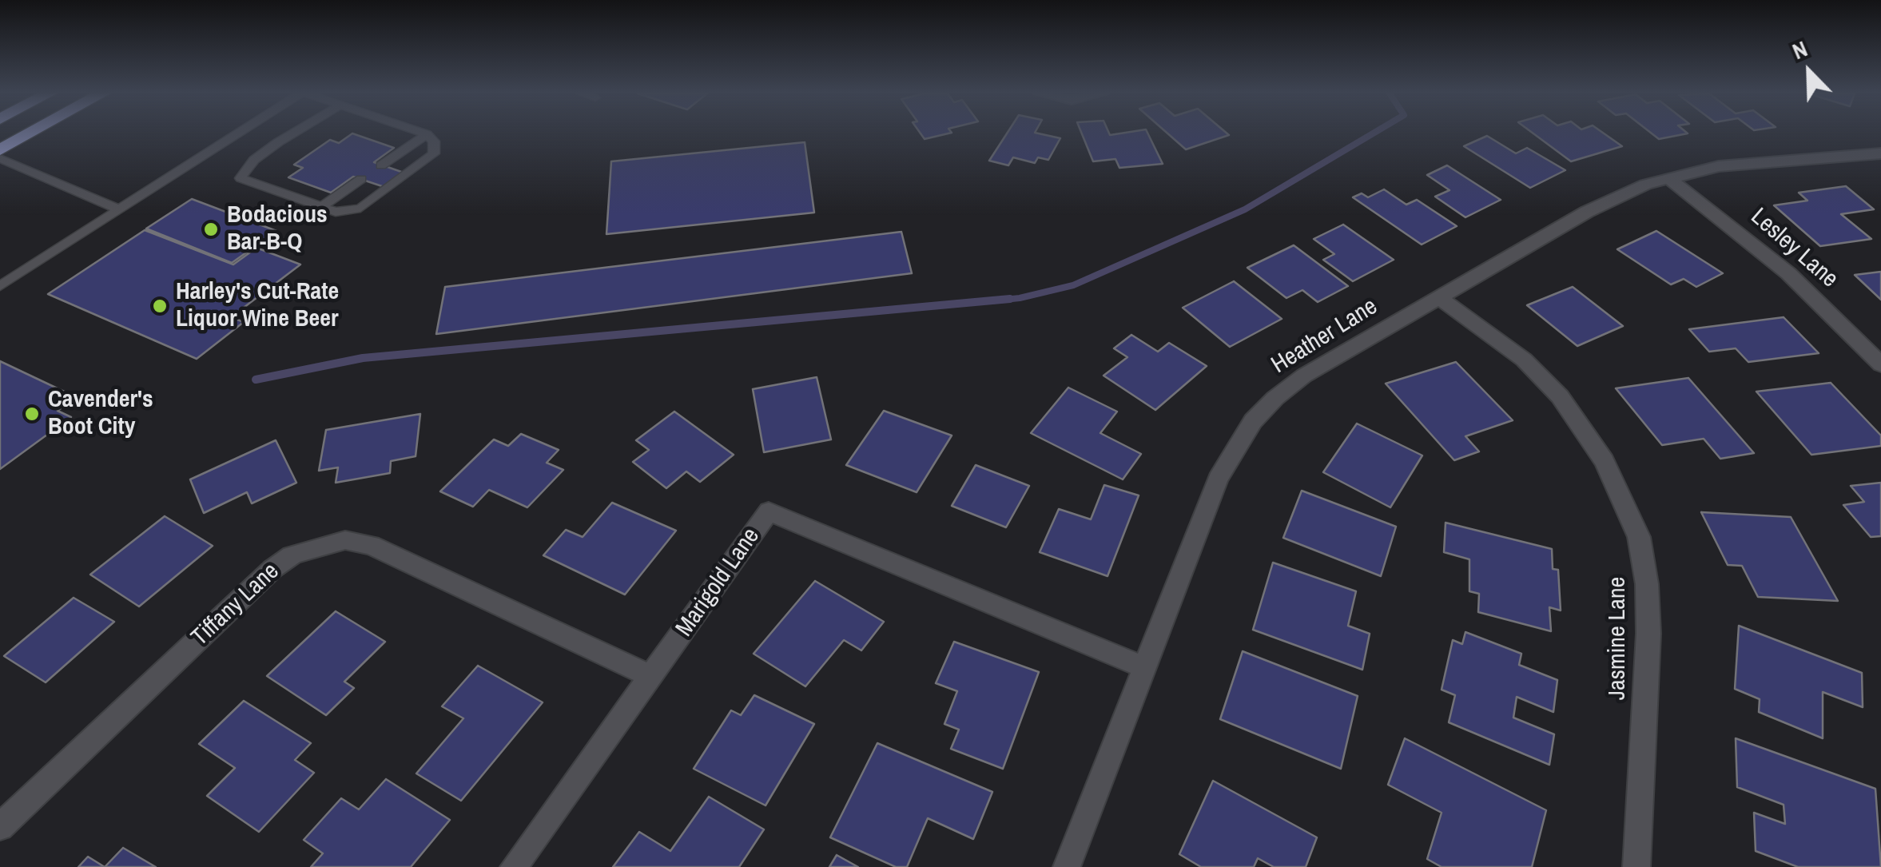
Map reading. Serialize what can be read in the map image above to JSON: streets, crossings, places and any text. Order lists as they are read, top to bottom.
{
  "streets": {
    "street": [
      "Lesley Lane",
      "Heather Lane",
      "Marigold Lane",
      "Tiffany Lane",
      "Jasmine Lane"
    ]
  },
  "crossings": [
    ["Lesley Lane", "Heather Lane"],
    ["Heather Lane", "Marigold Lane"],
    ["Heather Lane", "Jasmine Lane"],
    ["Marigold Lane", "Tiffany Lane"]
  ],
  "places": ["Bodacious Bar-B-Q", "Harley's Cut-Rate Liquor Wine Beer", "Cavender's Boot City"],
  "north": "top left"
}
